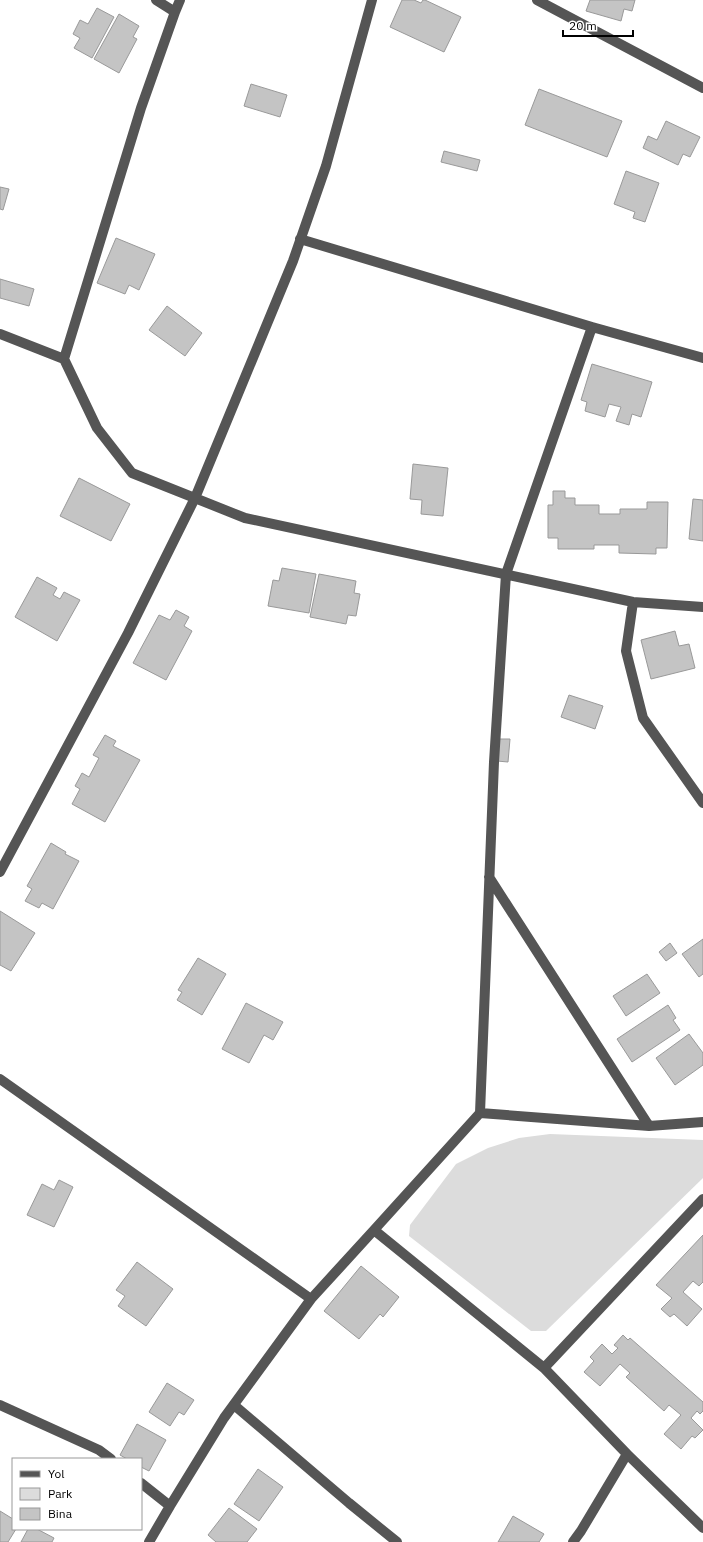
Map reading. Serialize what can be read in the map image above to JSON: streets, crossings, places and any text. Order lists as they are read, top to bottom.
{
  "legend": ["Yol", "Park", "Bina"],
  "scale_bar": "20 m"
}
